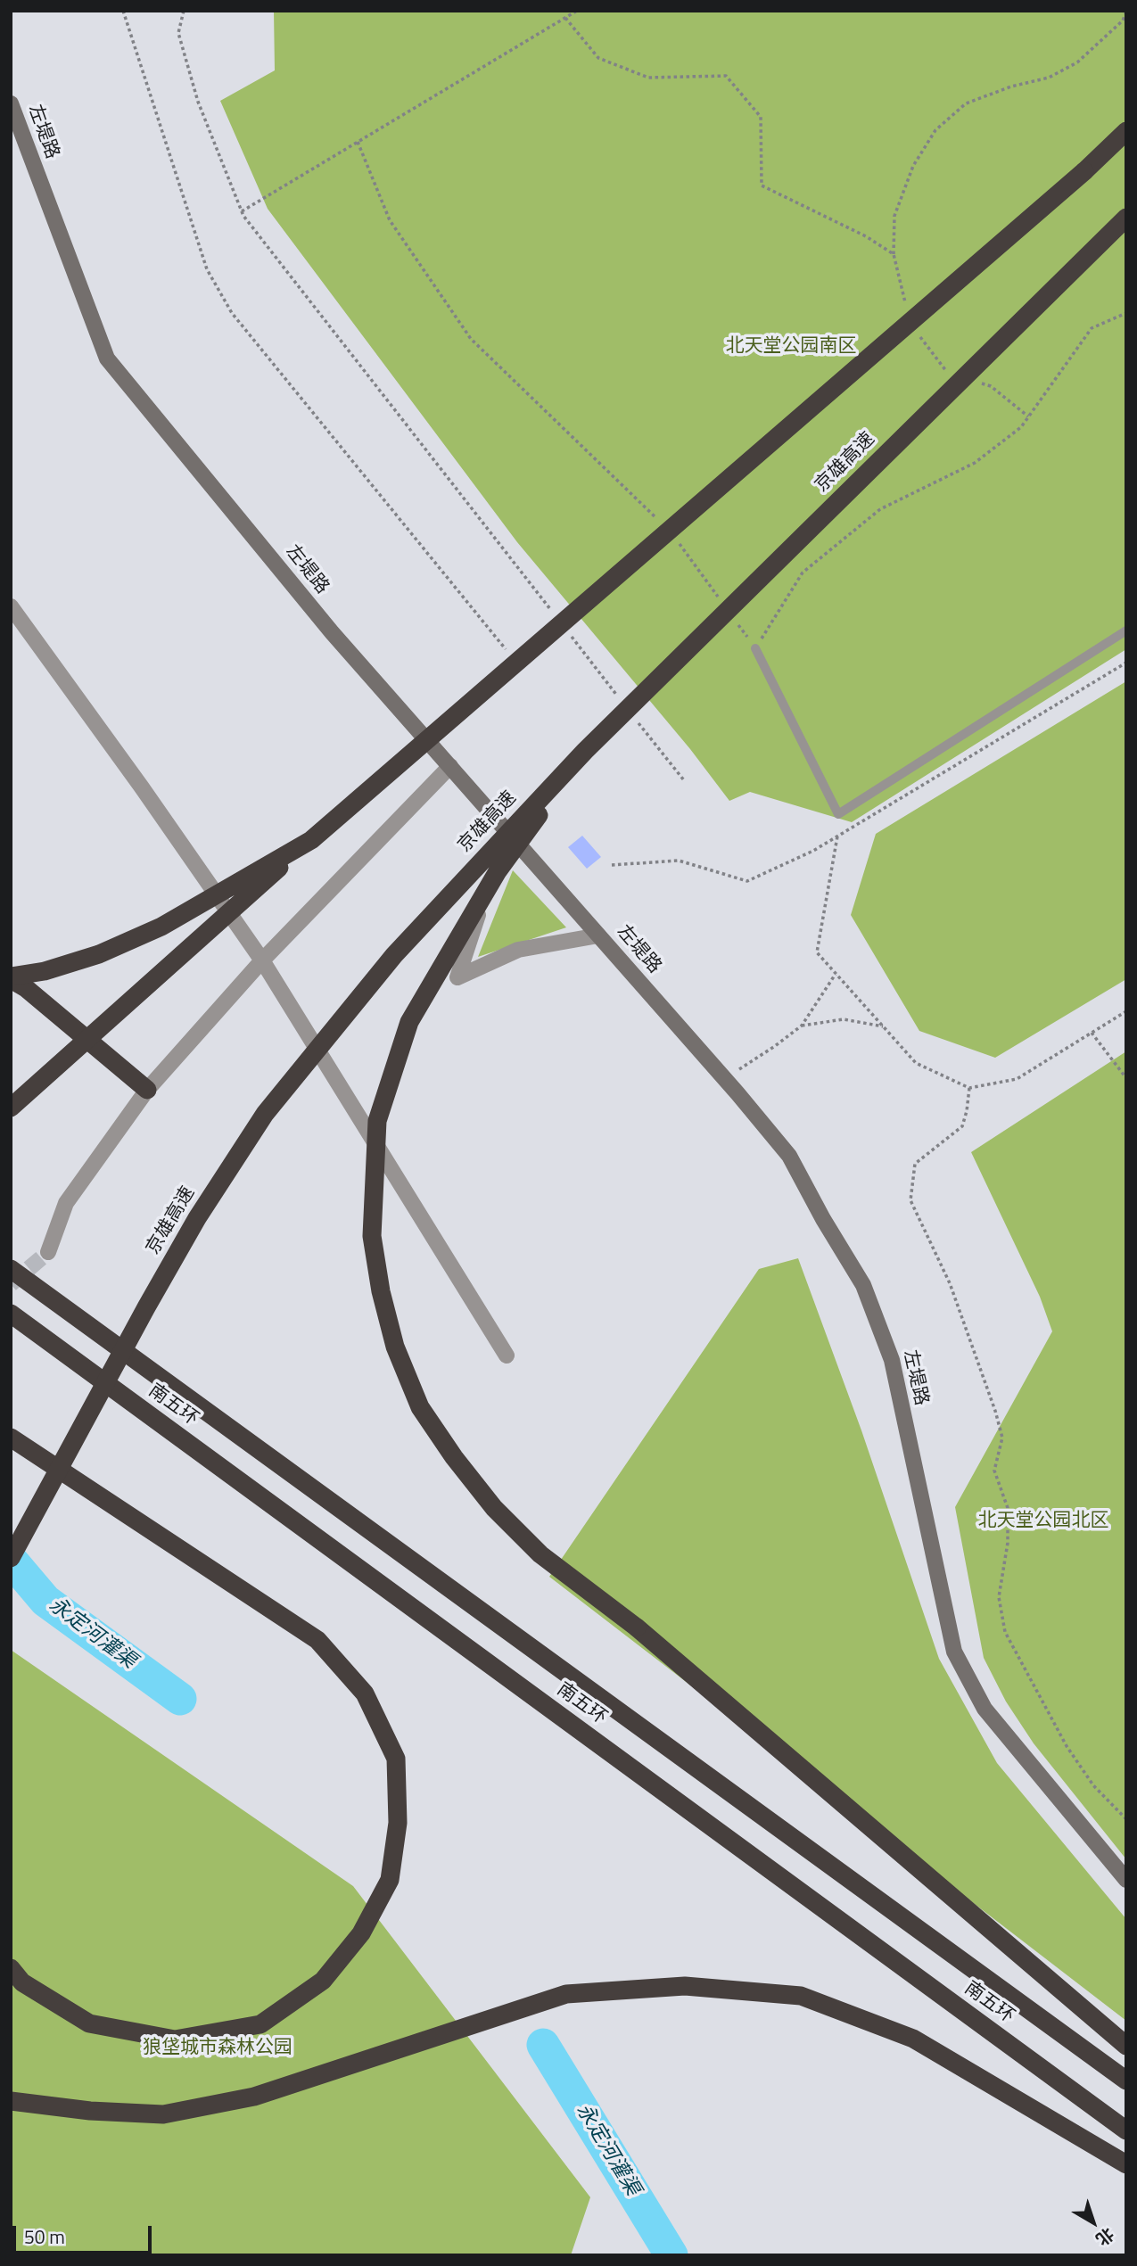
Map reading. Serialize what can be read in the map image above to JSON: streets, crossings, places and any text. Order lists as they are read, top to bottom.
{
  "streets": {
    "highway": ["京雄高速", "南五环"],
    "main road": ["左堤路"]
  },
  "water": ["永定河灌渠"],
  "parks": ["北天堂公园南区", "北天堂公园北区", "狼垡城市森林公园"],
  "scale_bar": "50 m",
  "north": "bottom right"
}
